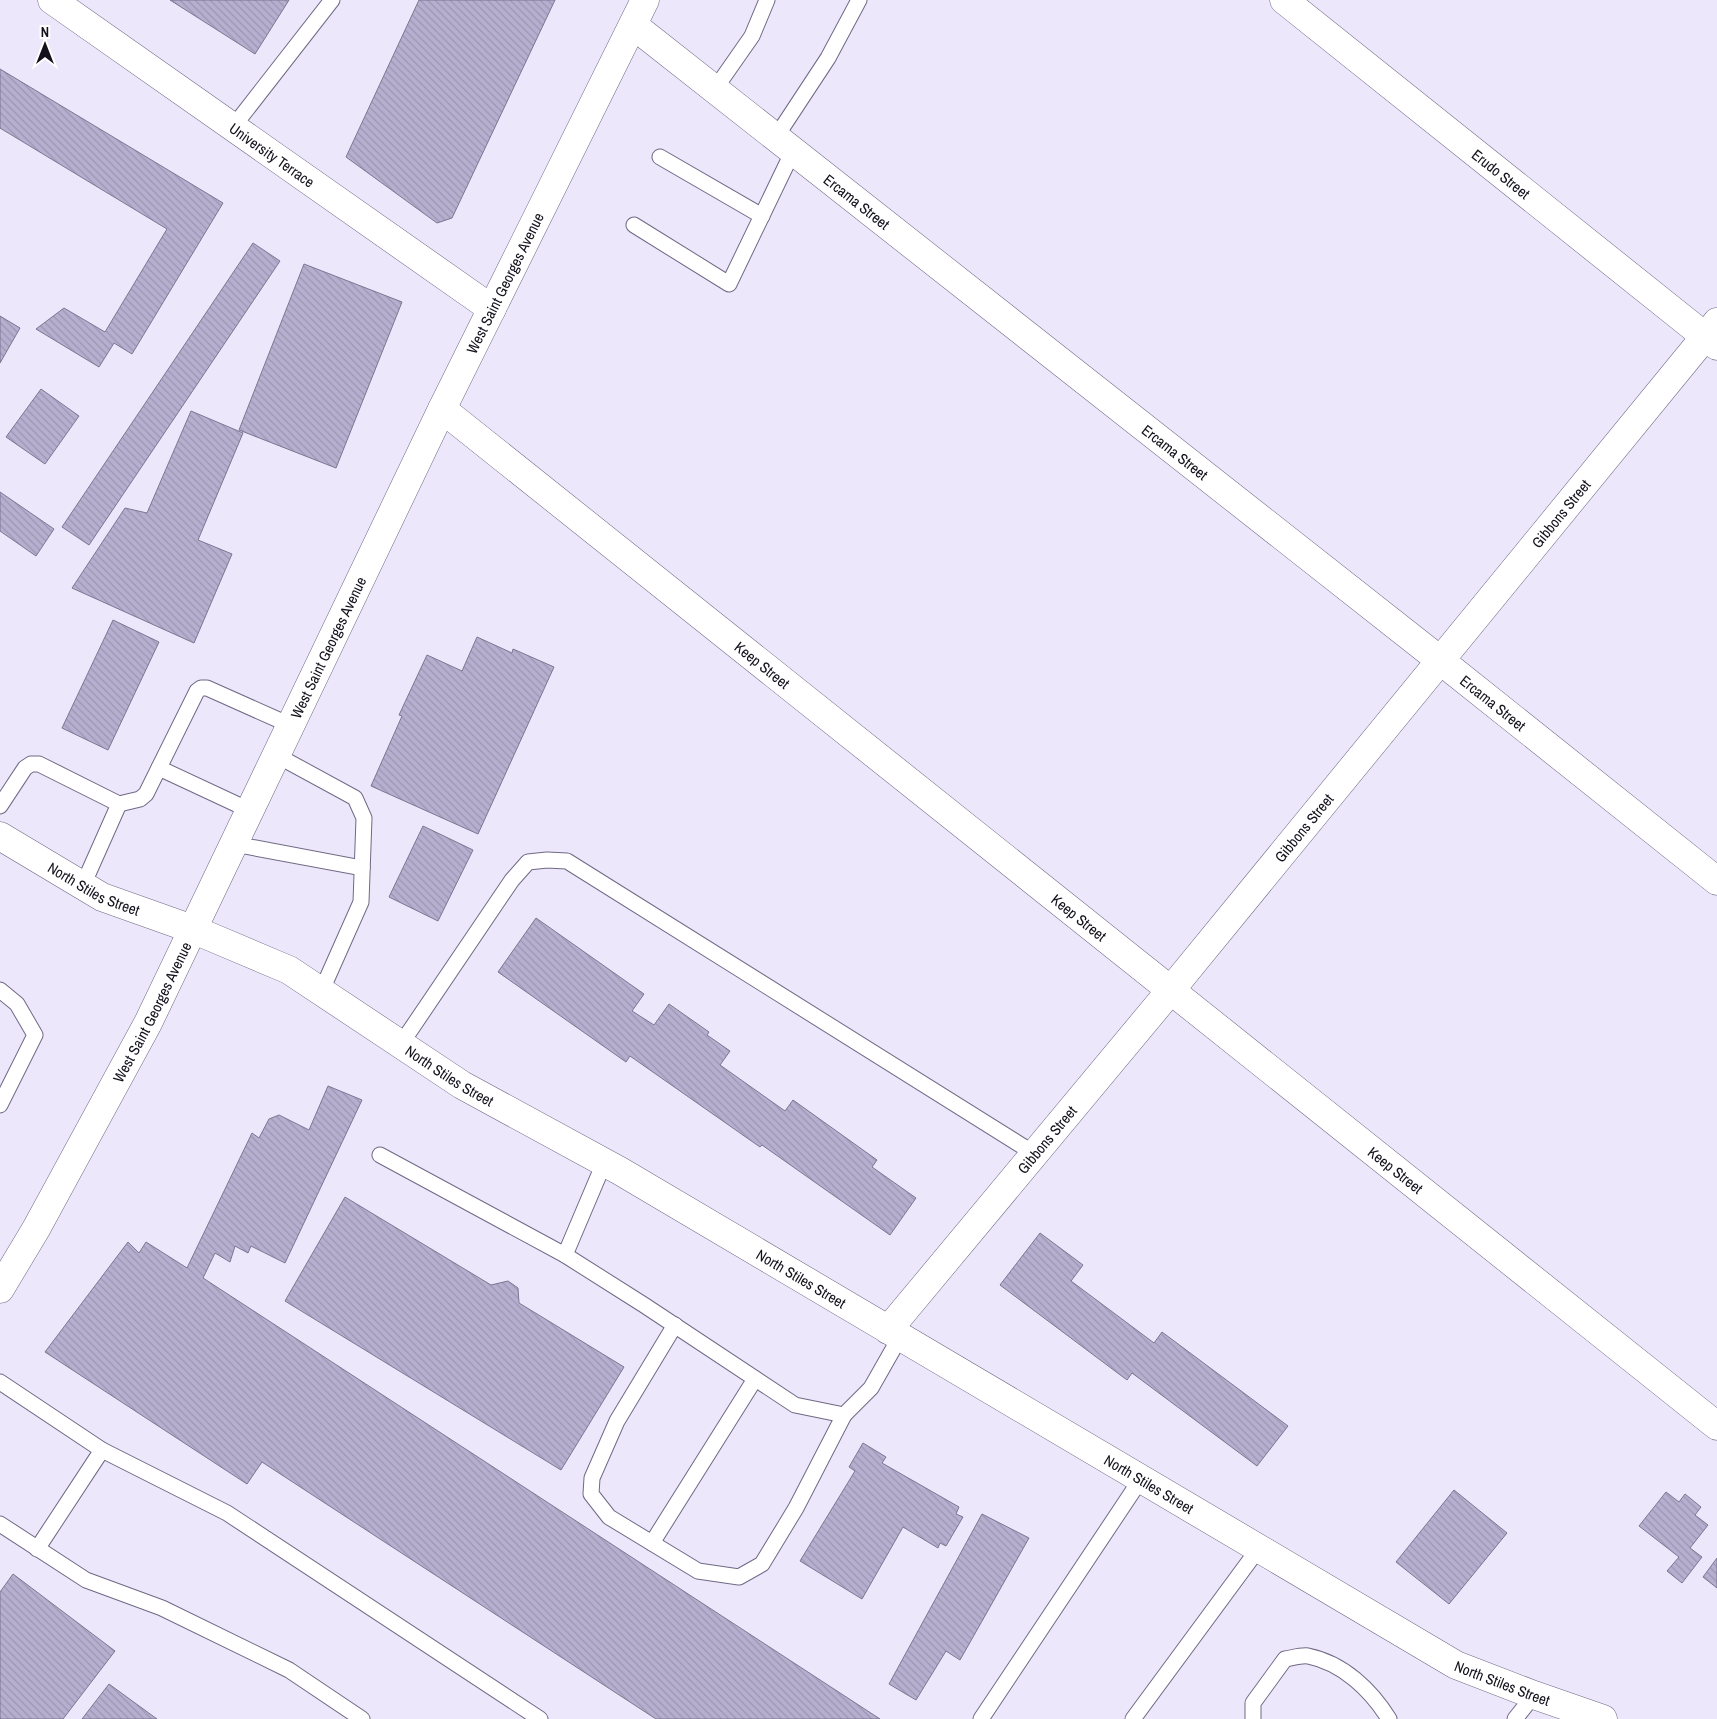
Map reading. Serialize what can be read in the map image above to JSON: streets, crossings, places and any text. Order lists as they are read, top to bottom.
{
  "streets": {
    "street": [
      "University Terrace",
      "Erudo Street",
      "Ercama Street",
      "West Saint Georges Avenue",
      "Gibbons Street",
      "Keep Street",
      "North Stiles Street"
    ]
  },
  "crossings": [
    ["University Terrace", "West Saint Georges Avenue"],
    ["Erudo Street", "Gibbons Street"],
    ["Ercama Street", "West Saint Georges Avenue"],
    ["Ercama Street", "Gibbons Street"],
    ["West Saint Georges Avenue", "Keep Street"],
    ["West Saint Georges Avenue", "North Stiles Street"],
    ["Gibbons Street", "Keep Street"],
    ["Gibbons Street", "North Stiles Street"]
  ],
  "north": "top"
}
